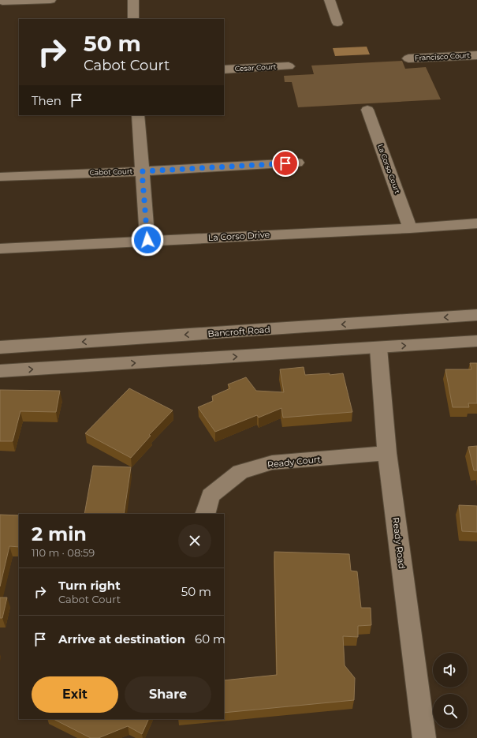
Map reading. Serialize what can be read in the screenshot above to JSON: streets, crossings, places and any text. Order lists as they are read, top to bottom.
{
  "streets": {
    "street": [
      "Francisco Court",
      "Cesar Court",
      "La Corso Court",
      "Cabot Court",
      "La Corso Drive",
      "Bancroft Road",
      "Ready Court",
      "Ready Road"
    ]
  },
  "crossings": [
    ["La Corso Court", "La Corso Drive"],
    ["Ready Court", "Ready Road"]
  ],
  "page": {
    "turn": ["50 m", "Cabot Court"],
    "then": "Then",
    "heading": ["2 min", "110 m · 08:59"],
    "list": [
      {
        "name": "Turn right",
        "note": "Cabot Court",
        "value": "50 m"
      },
      {
        "name": "Arrive at destination",
        "value": "60 m"
      }
    ],
    "buttons": ["Exit", "Share"]
  }
}
